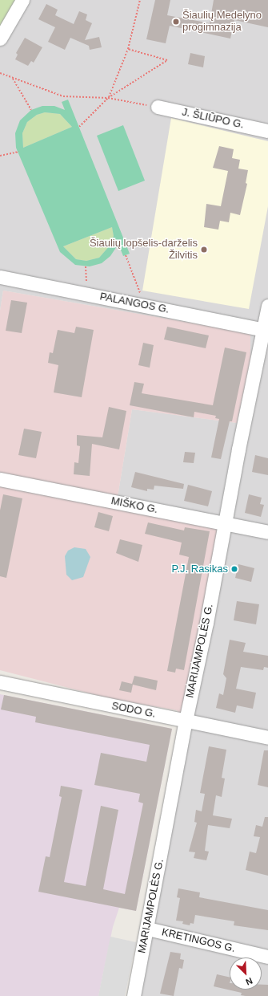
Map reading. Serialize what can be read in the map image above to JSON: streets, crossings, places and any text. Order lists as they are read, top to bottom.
{
  "streets": {
    "street": [
      "J. ŠLIŪPO G.",
      "PALANGOS G.",
      "MIŠKO G.",
      "MARIJAMPOLĖS G.",
      "SODO G.",
      "KRETINGOS G."
    ]
  },
  "crossings": [
    ["PALANGOS G.", "MARIJAMPOLĖS G."],
    ["MIŠKO G.", "MARIJAMPOLĖS G."],
    ["MARIJAMPOLĖS G.", "SODO G."],
    ["MARIJAMPOLĖS G.", "KRETINGOS G."]
  ],
  "places": ["Šiaulių Medelyno progimnazija", "Šiaulių lopšelis-darželis Žilvitis", "P.J. Rasikas"],
  "north": "bottom right"
}
